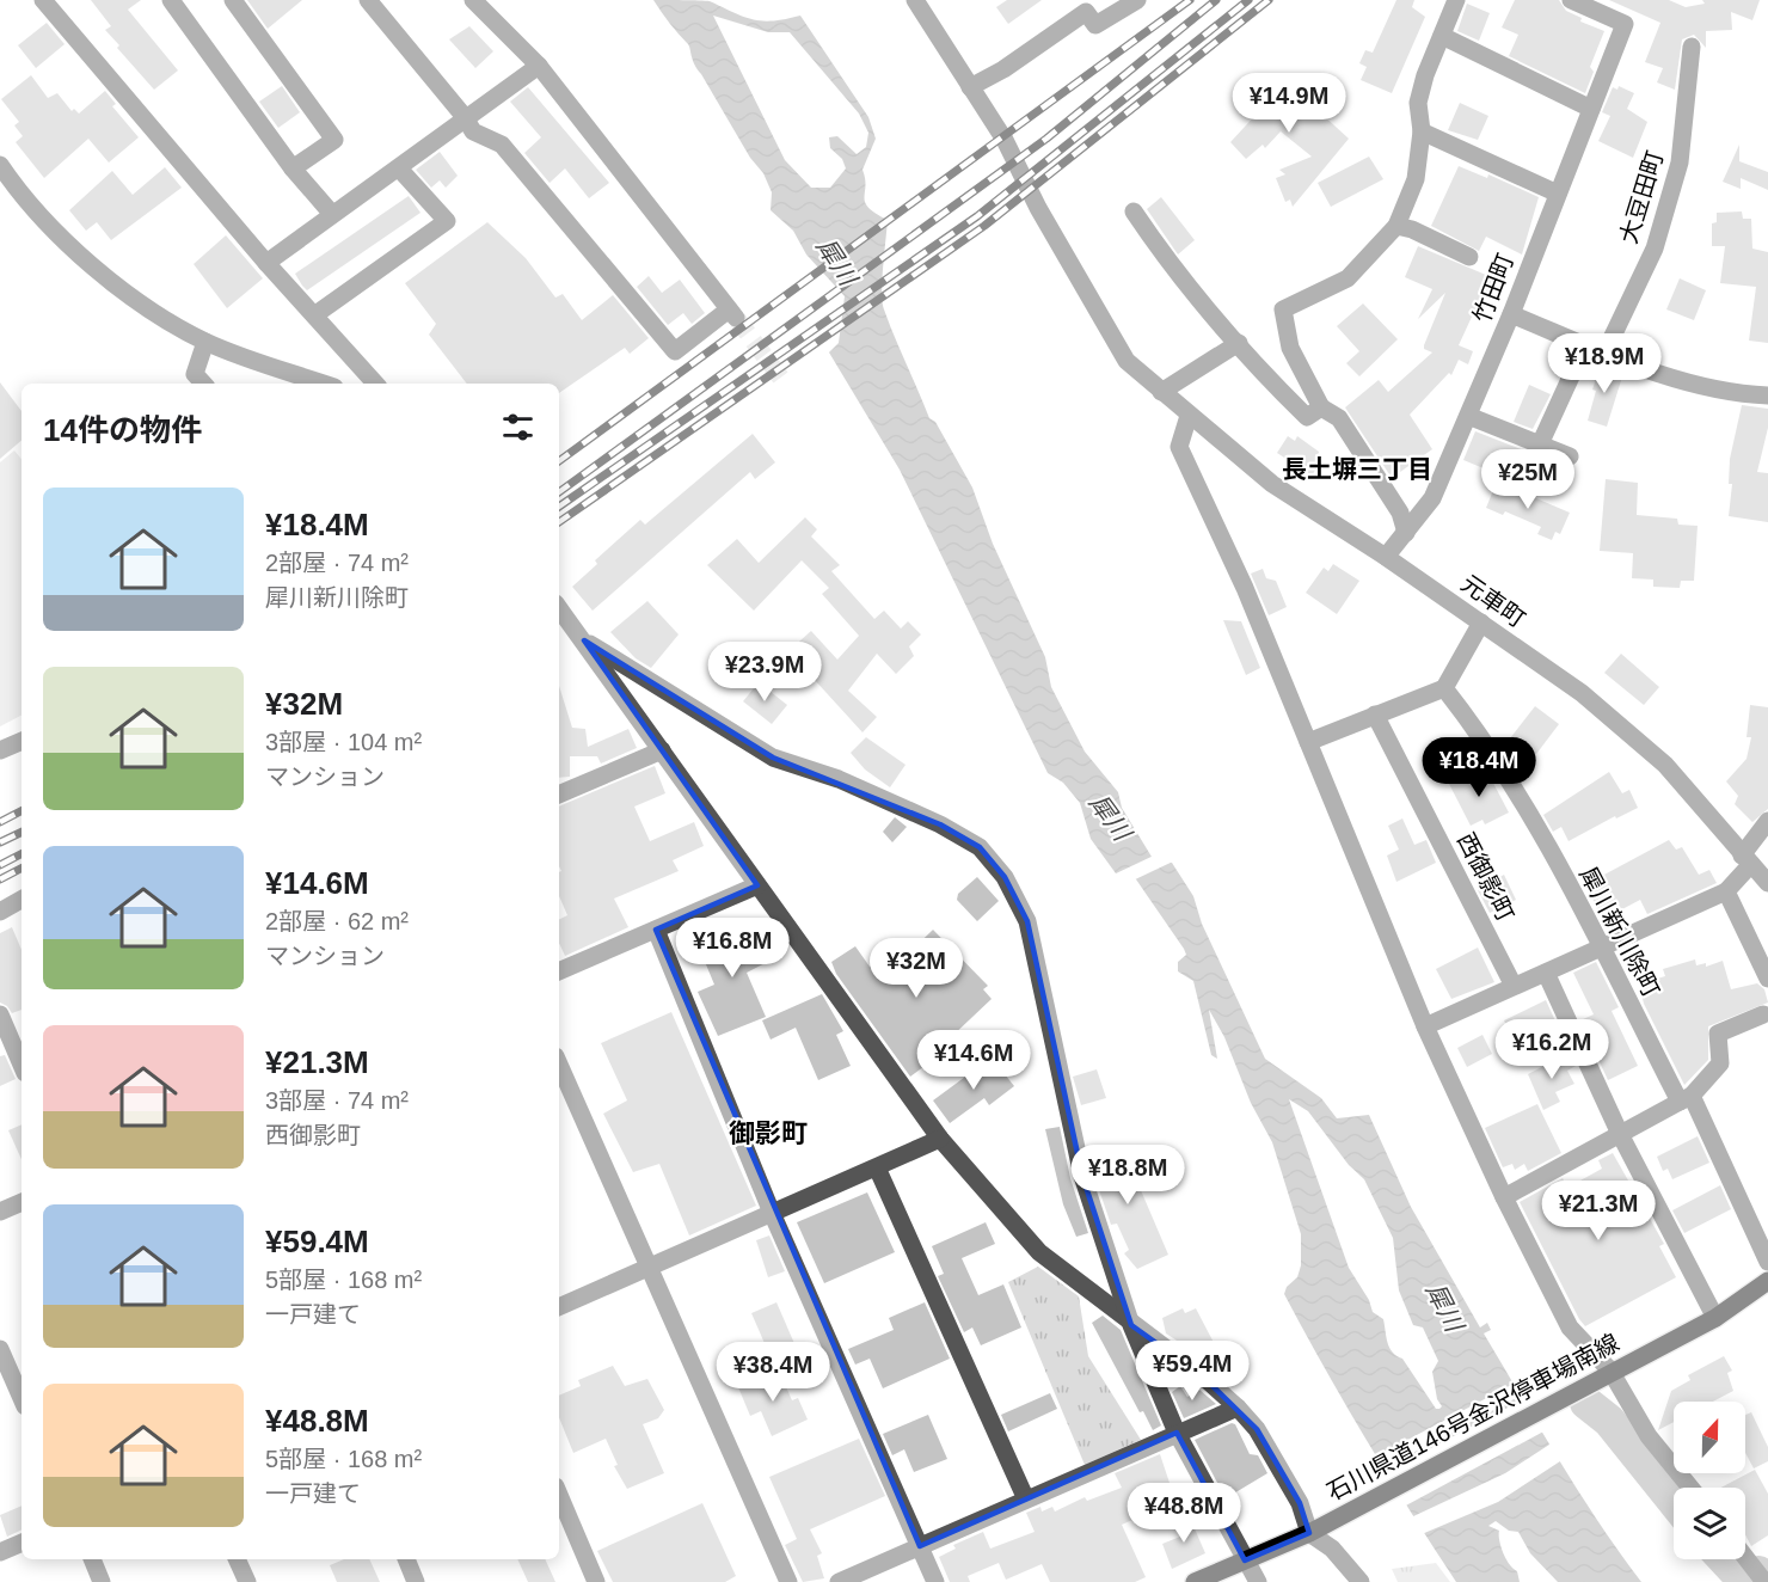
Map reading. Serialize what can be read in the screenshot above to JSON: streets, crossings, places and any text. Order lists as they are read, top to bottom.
{
  "streets": {
    "main road": ["石川県道146号金沢停車場南線"],
    "street": [
      "大豆田町",
      "竹田町",
      "元車町",
      "西御影町",
      "犀川新川除町"
    ]
  },
  "crossings": [
    ["竹田町", "元車町"]
  ],
  "districts": ["長土塀三丁目", "御影町"],
  "water": ["犀川"],
  "north": "top",
  "page": {
    "price": [
      "¥14.9M",
      "¥18.9M",
      "¥25M",
      "¥23.9M",
      "¥18.4M",
      "¥16.8M",
      "¥32M",
      "¥16.2M",
      "¥14.6M",
      "¥18.8M",
      "¥21.3M",
      "¥59.4M",
      "¥38.4M",
      "¥48.8M"
    ],
    "heading": "14件の物件",
    "list": [
      {
        "name": "¥18.4M",
        "note": "2部屋 · 74 m² · 犀川新川除町"
      },
      {
        "name": "¥32M",
        "note": "3部屋 · 104 m² · マンション"
      },
      {
        "name": "¥14.6M",
        "note": "2部屋 · 62 m² · マンション"
      },
      {
        "name": "¥21.3M",
        "note": "3部屋 · 74 m² · 西御影町"
      },
      {
        "name": "¥59.4M",
        "note": "5部屋 · 168 m² · 一戸建て"
      },
      {
        "name": "¥48.8M",
        "note": "5部屋 · 168 m² · 一戸建て"
      }
    ]
  }
}
